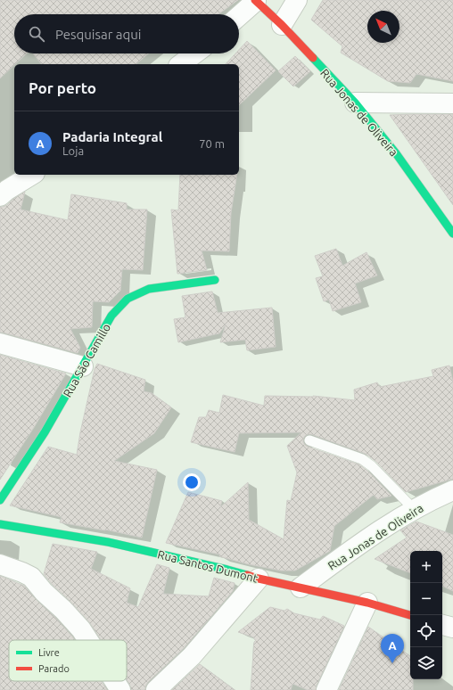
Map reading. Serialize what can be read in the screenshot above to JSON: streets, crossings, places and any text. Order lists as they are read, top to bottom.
{
  "streets": {
    "street": ["Rua Jonas de Oliveira", "Rua São Camillo", "Rua Santos Dumont"]
  },
  "crossings": [
    ["Rua Jonas de Oliveira", "Rua Santos Dumont"]
  ],
  "legend": ["Livre", "Parado"],
  "north": "top left",
  "page": {
    "search": "Pesquisar aqui",
    "heading": "Por perto",
    "list": [
      {
        "mark": "A",
        "name": "Padaria Integral",
        "note": "Loja",
        "value": "70 m"
      }
    ],
    "map_buttons": ["+", "−"],
    "pins": "A"
  }
}
